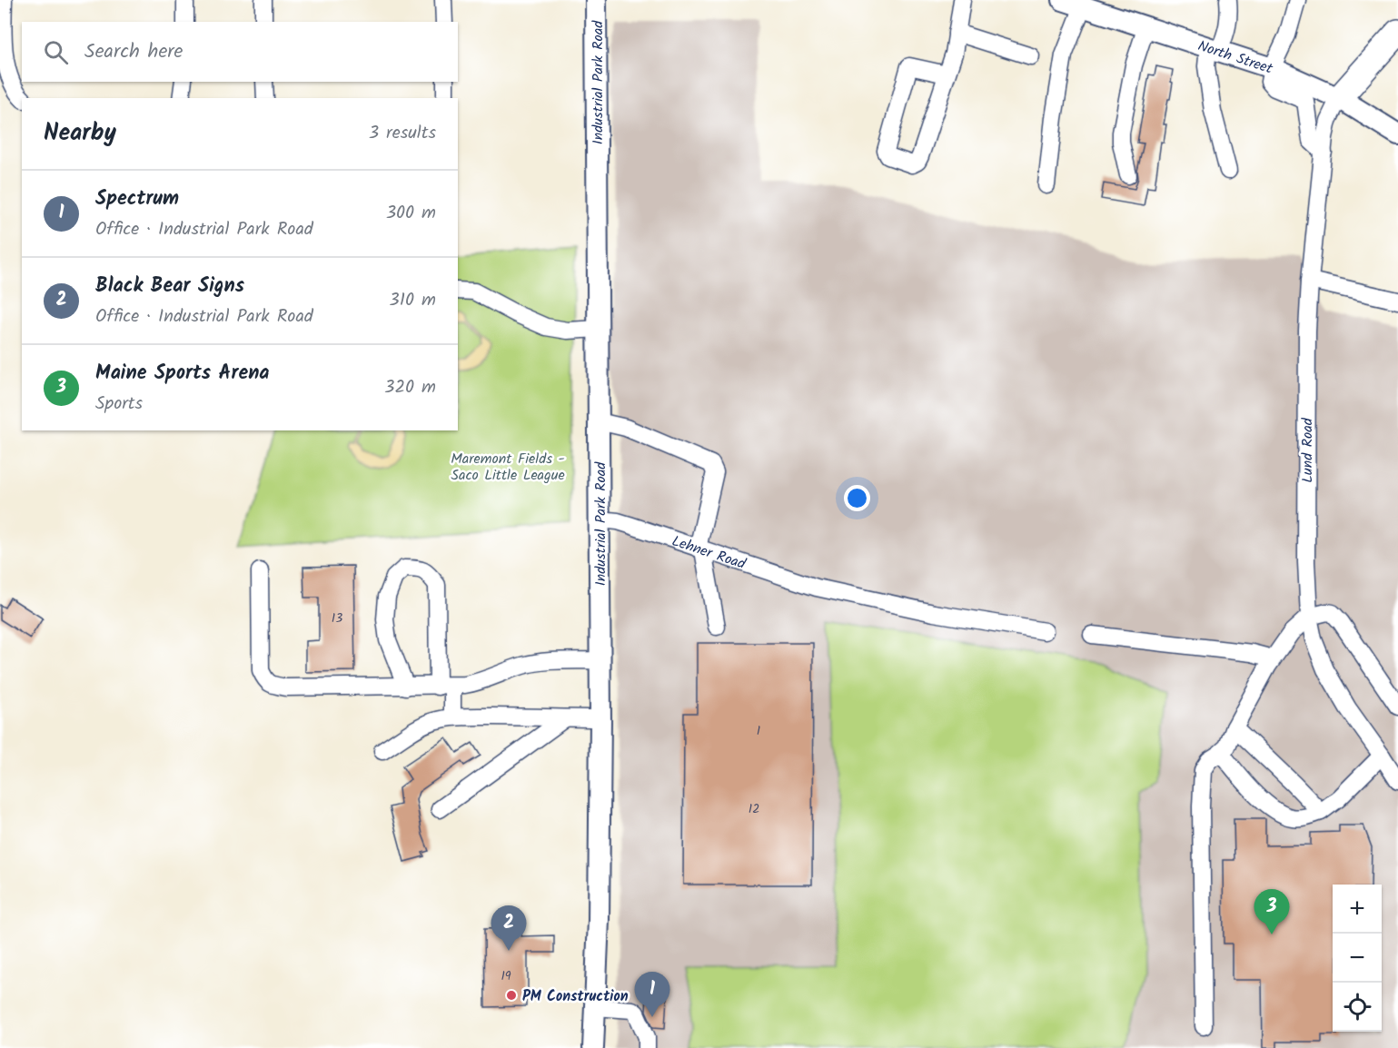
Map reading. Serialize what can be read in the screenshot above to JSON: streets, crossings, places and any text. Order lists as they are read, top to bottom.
{
  "streets": {
    "main road": ["North Street", "Industrial Park Road"],
    "street": ["Lund Road", "Lehner Road"]
  },
  "crossings": [
    ["North Street", "Lund Road"],
    ["Industrial Park Road", "Lehner Road"]
  ],
  "parks": ["Maremont Fields - Saco Little League"],
  "places": ["PM Construction"],
  "house_numbers": [
    "13",
    "1",
    "12",
    "19"
  ],
  "page": {
    "search": "Search here",
    "heading": ["Nearby", "3 results"],
    "list": [
      {
        "mark": "1",
        "name": "Spectrum",
        "note": "Office · Industrial Park Road",
        "value": "300 m"
      },
      {
        "mark": "2",
        "name": "Black Bear Signs",
        "note": "Office · Industrial Park Road",
        "value": "310 m"
      },
      {
        "mark": "3",
        "name": "Maine Sports Arena",
        "note": "Sports",
        "value": "320 m"
      }
    ],
    "map_buttons": ["+", "−"],
    "pins": ["3", "2", "1"]
  }
}
